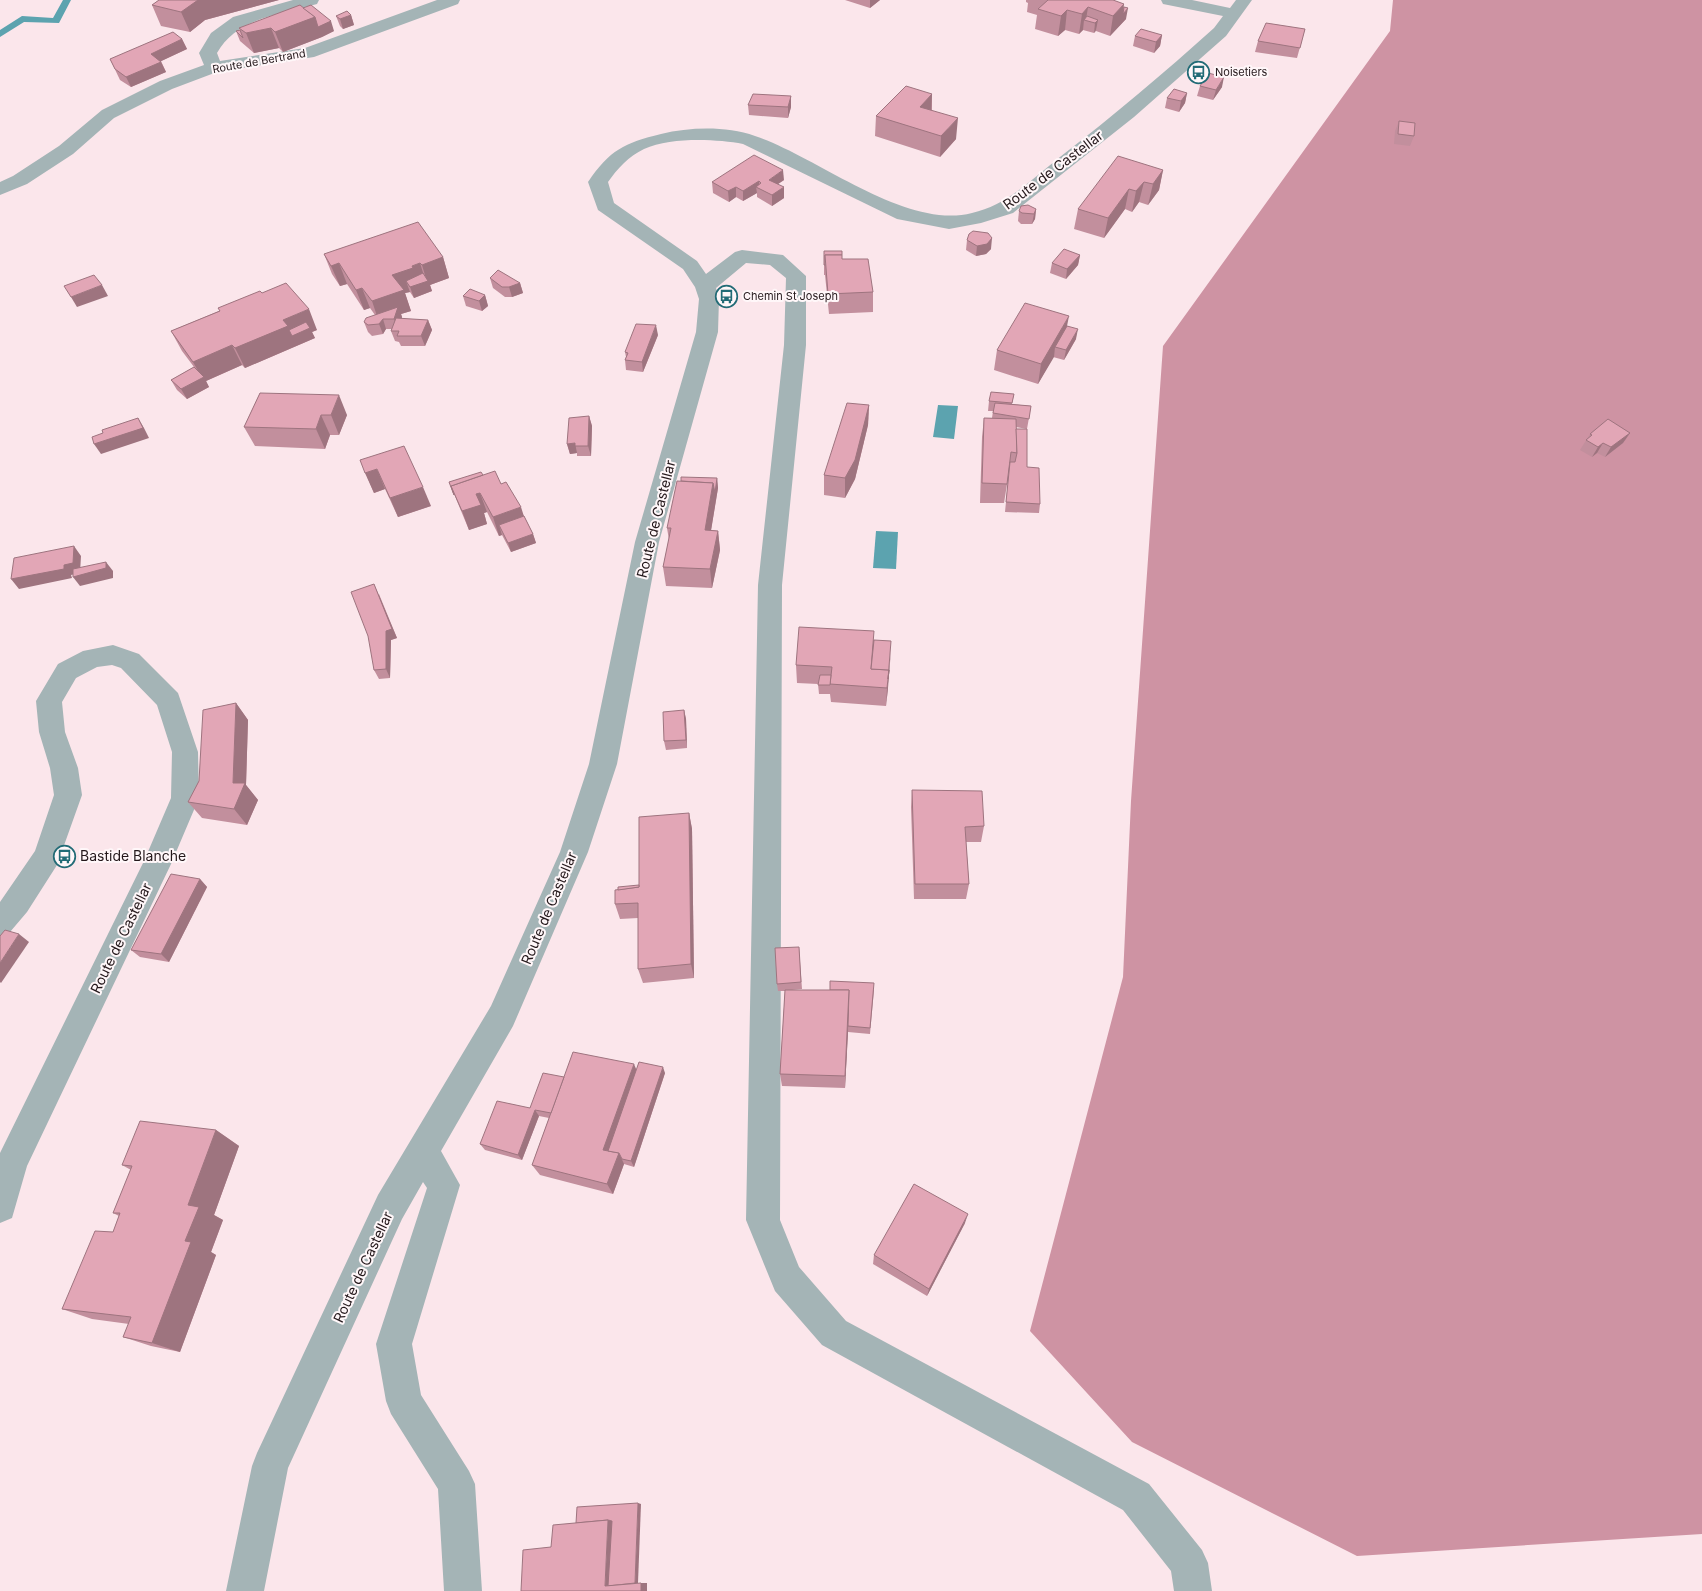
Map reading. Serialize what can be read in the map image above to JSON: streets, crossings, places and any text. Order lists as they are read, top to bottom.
{
  "streets": {
    "street": ["Route de Bertrand", "Route de Castellar"]
  },
  "places": {
    "bus stop": ["Noisetiers", "Chemin St Joseph", "Bastide Blanche"]
  }
}
